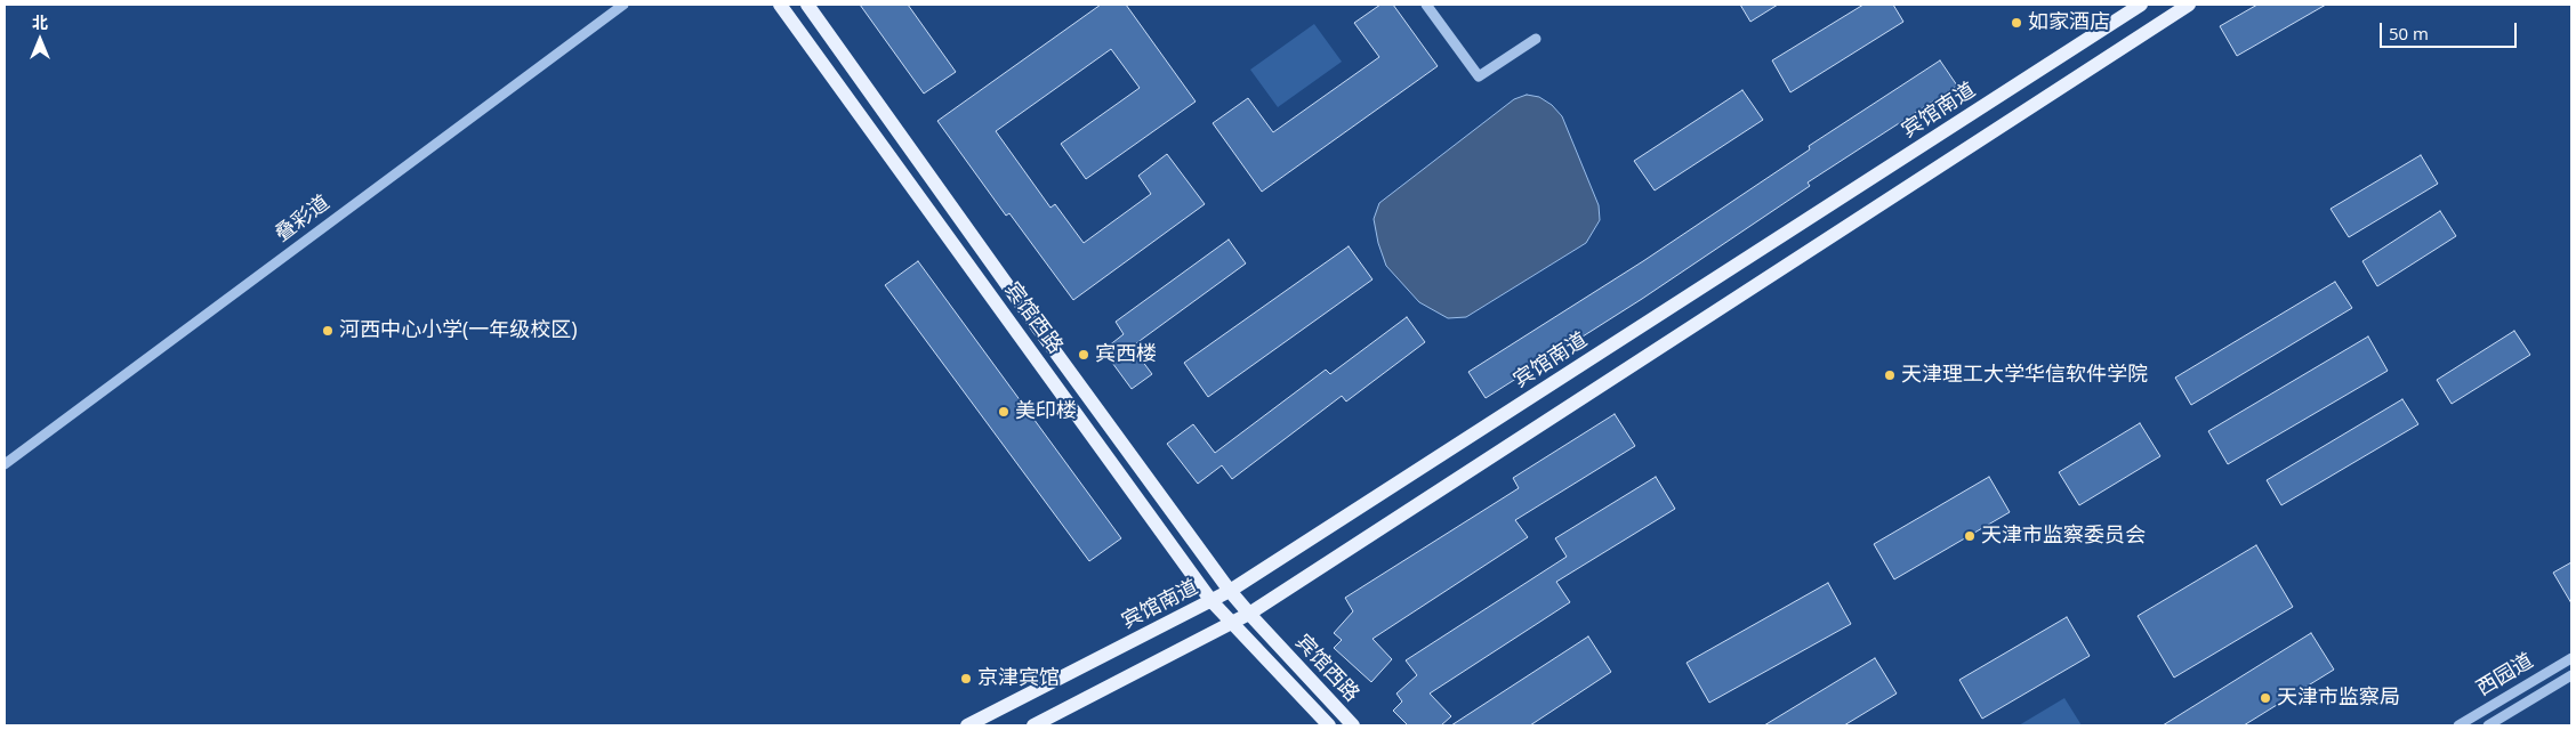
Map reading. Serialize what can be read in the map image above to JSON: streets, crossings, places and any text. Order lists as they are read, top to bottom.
{
  "streets": {
    "main road": ["宾馆南道", "宾馆西路"],
    "street": ["叠彩道", "西园道"]
  },
  "crossings": [
    ["宾馆南道", "宾馆西路"]
  ],
  "places": [
    "如家酒店",
    "河西中心小学(一年级校区)",
    "宾西楼",
    "天津理工大学华信软件学院",
    "美印楼",
    "天津市监察委员会",
    "京津宾馆",
    "天津市监察局"
  ],
  "scale_bar": "50 m",
  "north": "top"
}
